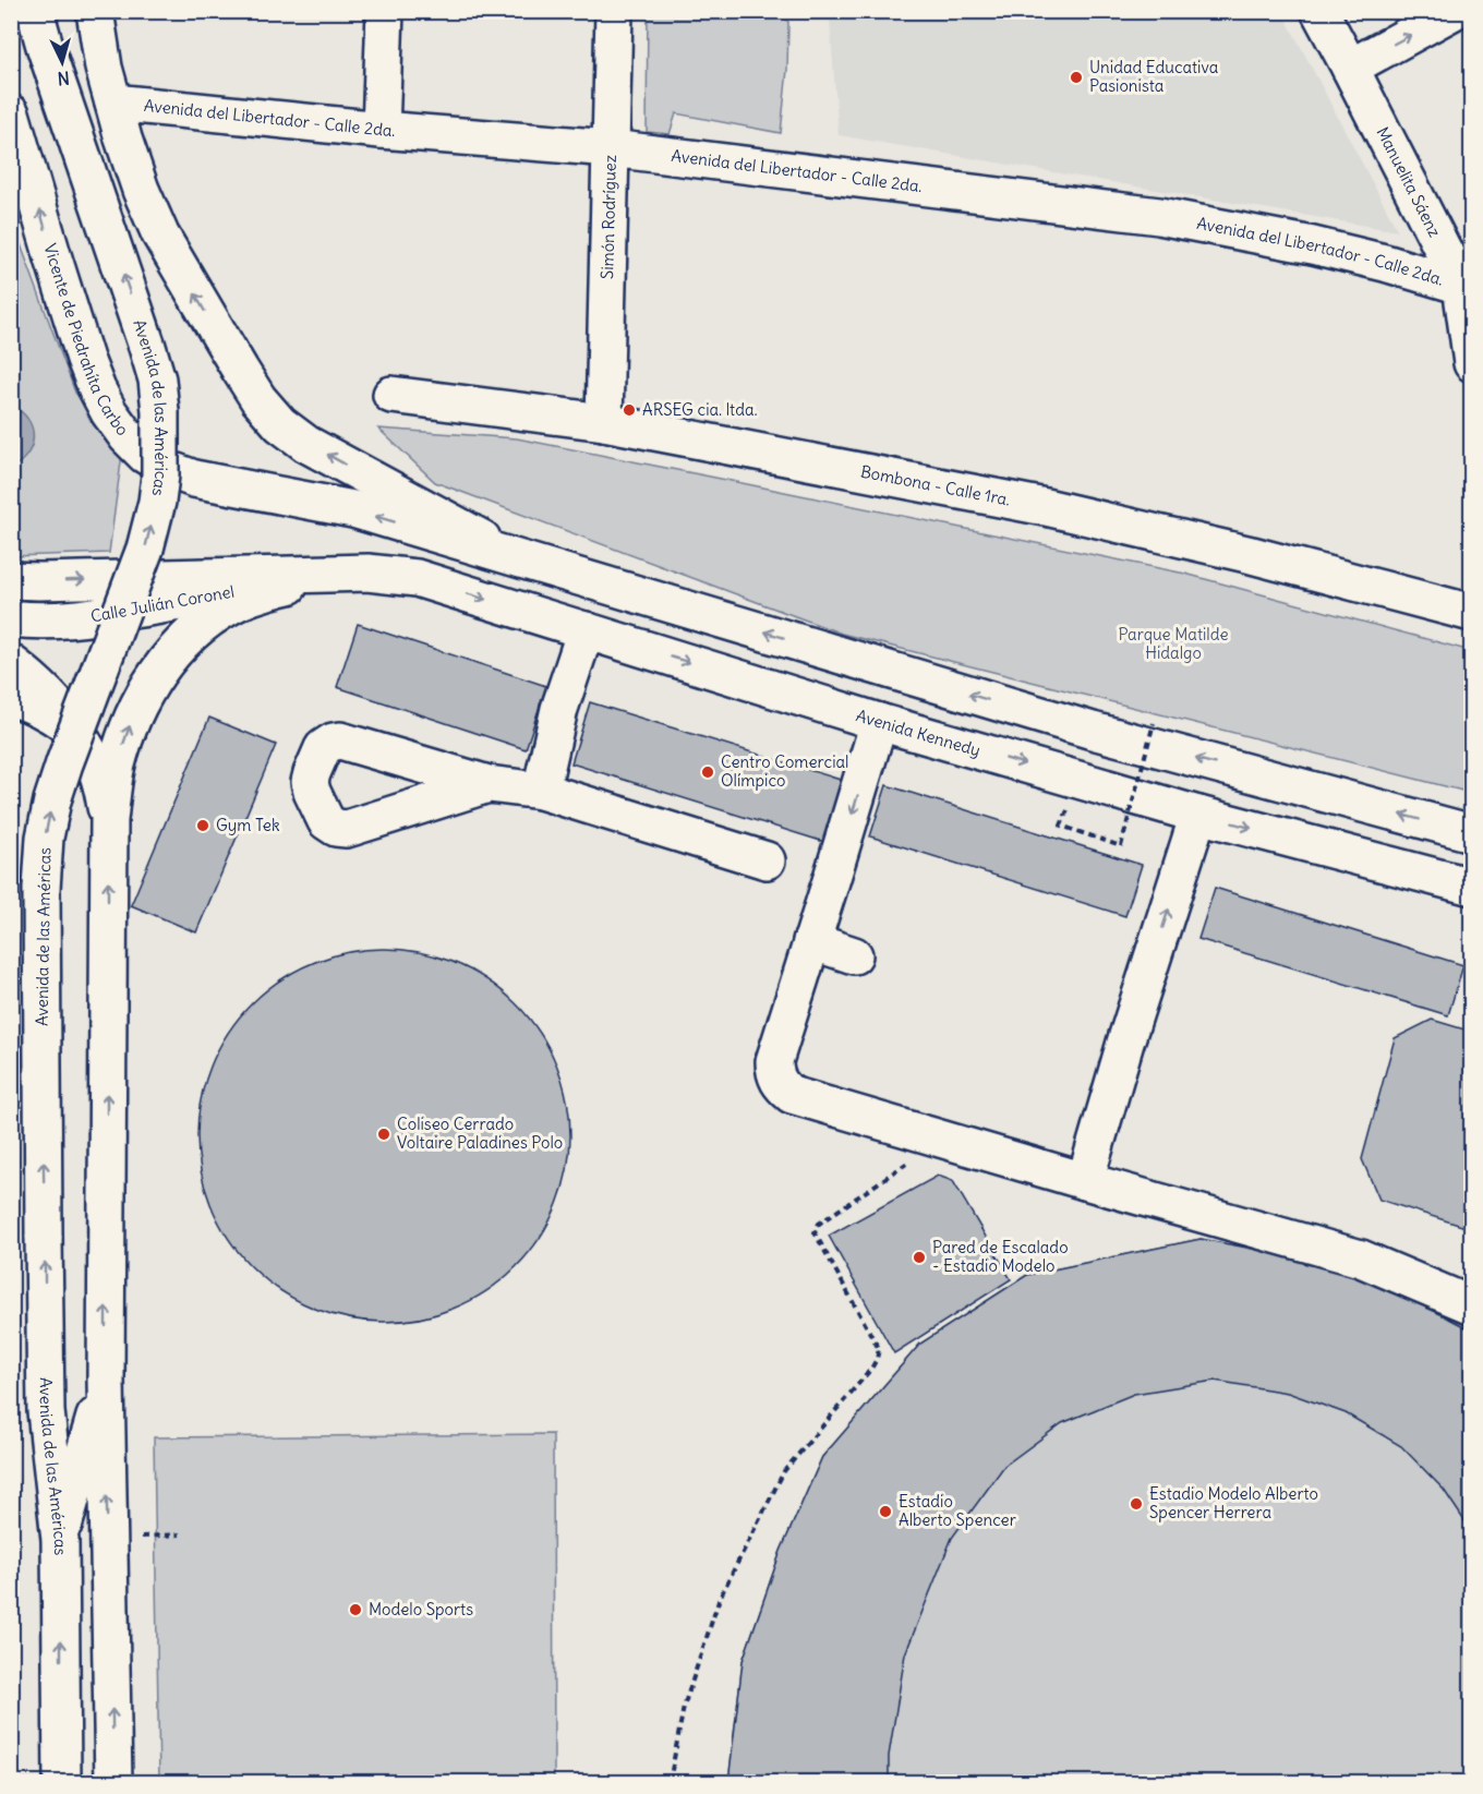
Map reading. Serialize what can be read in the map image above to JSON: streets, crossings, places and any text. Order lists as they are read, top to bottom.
{
  "streets": {
    "main road": [
      "Avenida del Libertador - Calle 2da.",
      "Manuelita Sáenz",
      "Simón Rodríguez",
      "Vicente de Piedrahíta Carbo",
      "Avenida de las Américas",
      "Bombona - Calle 1ra.",
      "Calle Julián Coronel",
      "Avenida Kennedy"
    ]
  },
  "crossings": [
    ["Avenida del Libertador - Calle 2da.", "Manuelita Sáenz"],
    ["Avenida del Libertador - Calle 2da.", "Simón Rodríguez"],
    ["Simón Rodríguez", "Bombona - Calle 1ra."]
  ],
  "parks": ["Parque Matilde Hidalgo"],
  "places": [
    "Unidad Educativa Pasionista",
    "ARSEG cia. ltda.",
    "Centro Comercial Olímpico",
    "Gym Tek",
    "Coliseo Cerrado Voltaire Paladines Polo",
    "Pared de Escalado - Estadio Modelo",
    "Estadio Modelo Alberto Spencer Herrera",
    "Estadio Alberto Spencer",
    "Modelo Sports"
  ],
  "north": "bottom"
}
